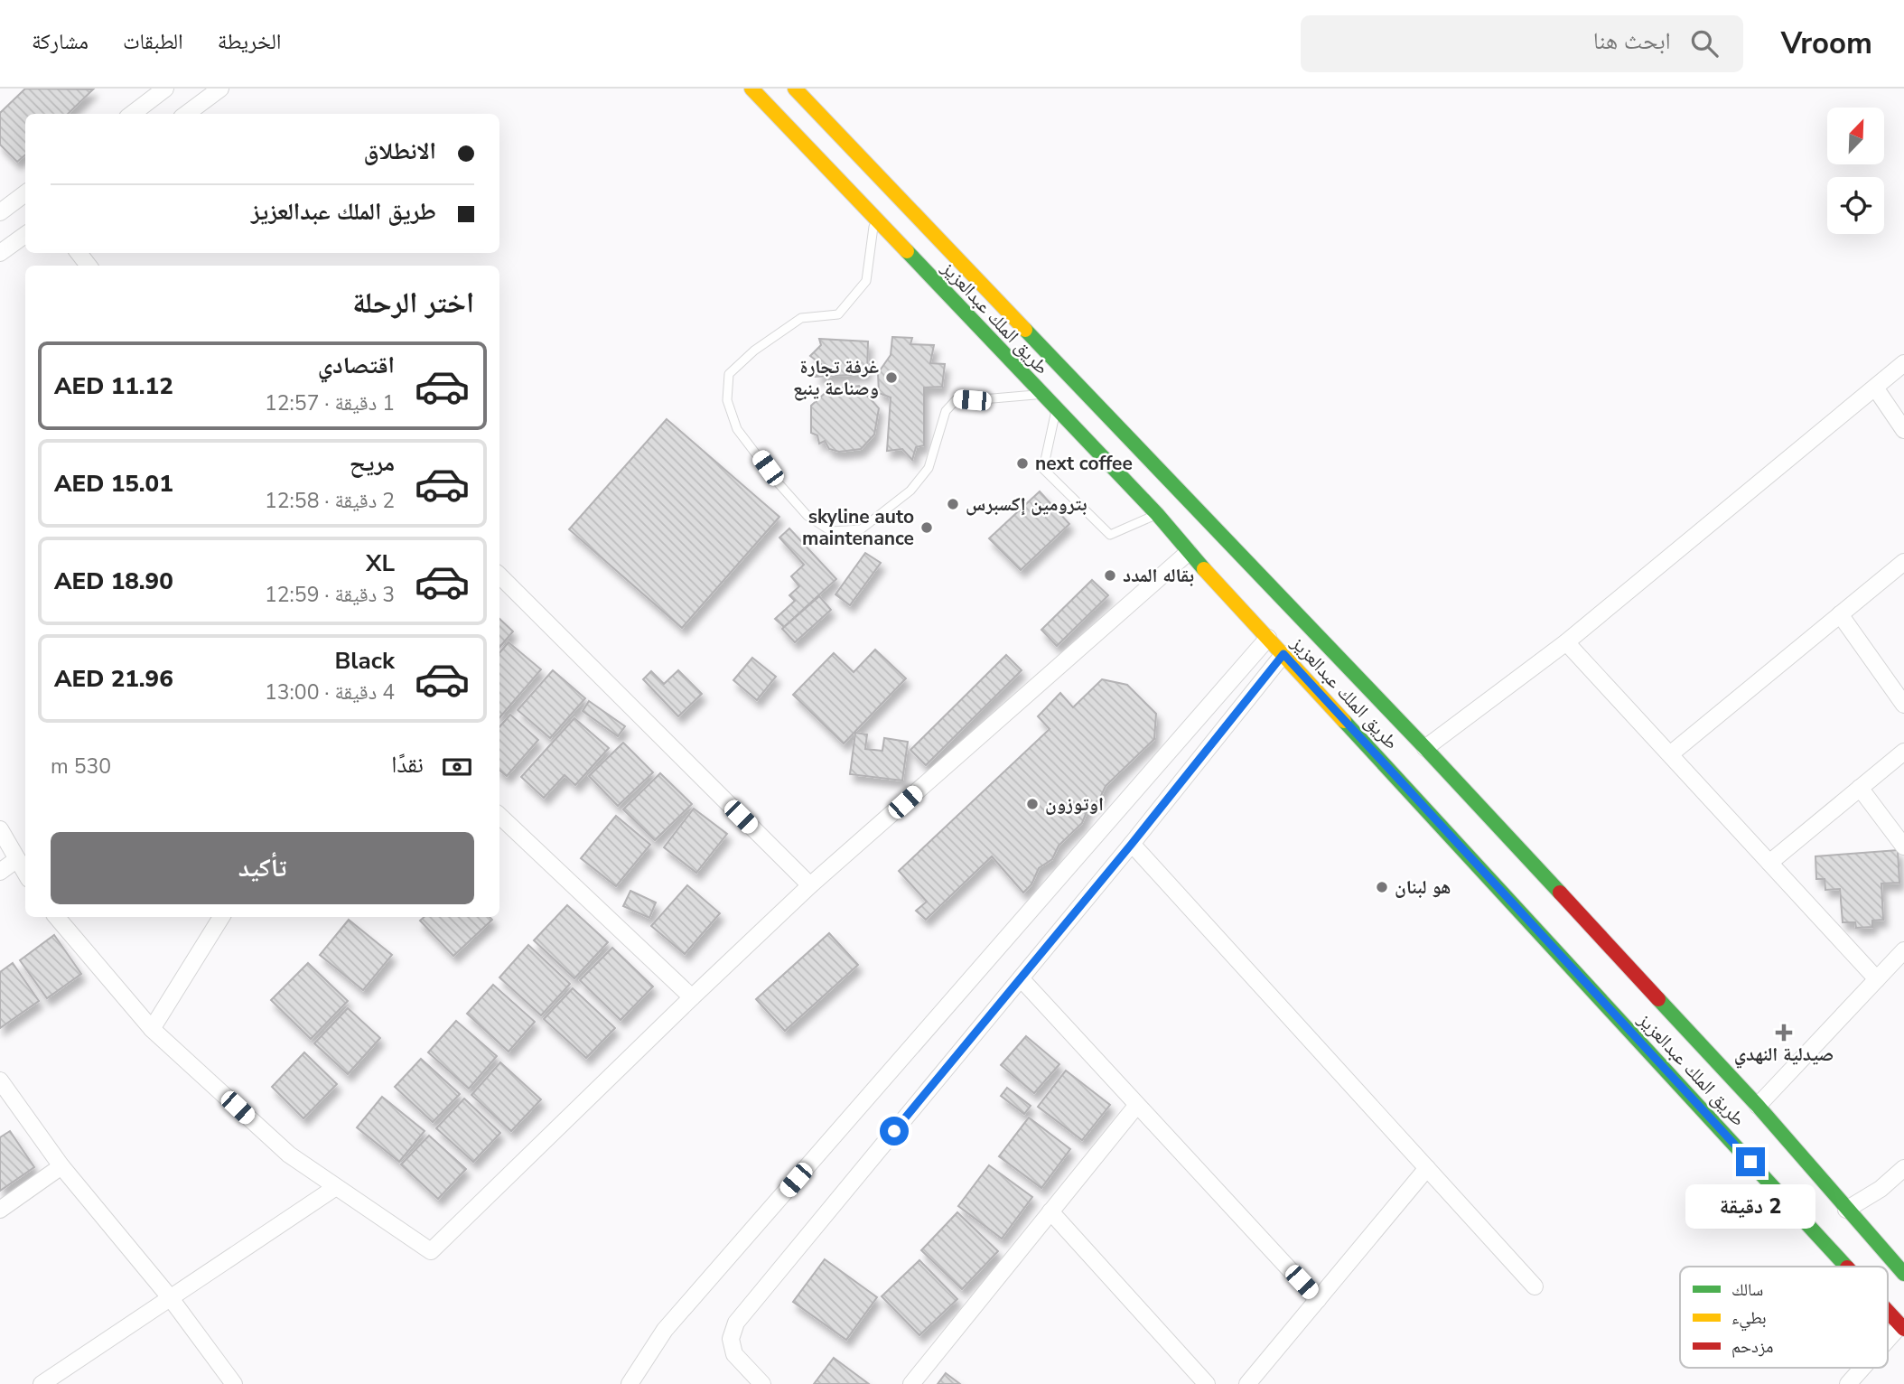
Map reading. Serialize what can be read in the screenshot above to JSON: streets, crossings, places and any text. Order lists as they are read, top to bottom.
{
  "streets": {
    "highway": ["طريق الملك عبدالعزيز"]
  },
  "places": {
    "other": [
      "غرفة تجارة وصناعة ينبع",
      "next coffee",
      "بترومين إكسبرس",
      "skyline auto maintenance",
      "بقاله المدد",
      "اوتوزون",
      "هو لبنان"
    ],
    "health": ["صيدلية النهدي"]
  },
  "legend": ["سالك", "بطيء", "مزدحم"],
  "north": "top right",
  "page": {
    "header": "Vroom",
    "search": "ابحث هنا",
    "nav": ["الخريطة", "الطبقات", "مشاركة"],
    "banner": ["الانطلاق", "طريق الملك عبدالعزيز"],
    "heading": "اختر الرحلة",
    "list": [
      {
        "name": "اقتصادي",
        "note": "1 دقيقة · 12:57",
        "value": "AED 11.12"
      },
      {
        "name": "مريح",
        "note": "2 دقيقة · 12:58",
        "value": "AED 15.01"
      },
      {
        "name": "XL",
        "note": "3 دقيقة · 12:59",
        "value": "AED 18.90"
      },
      {
        "name": "Black",
        "note": "4 دقيقة · 13:00",
        "value": "AED 21.96"
      }
    ],
    "pay": ["نقدًا", "530 m"],
    "buttons": "تأكيد",
    "bubble": "2 دقيقة"
  }
}
